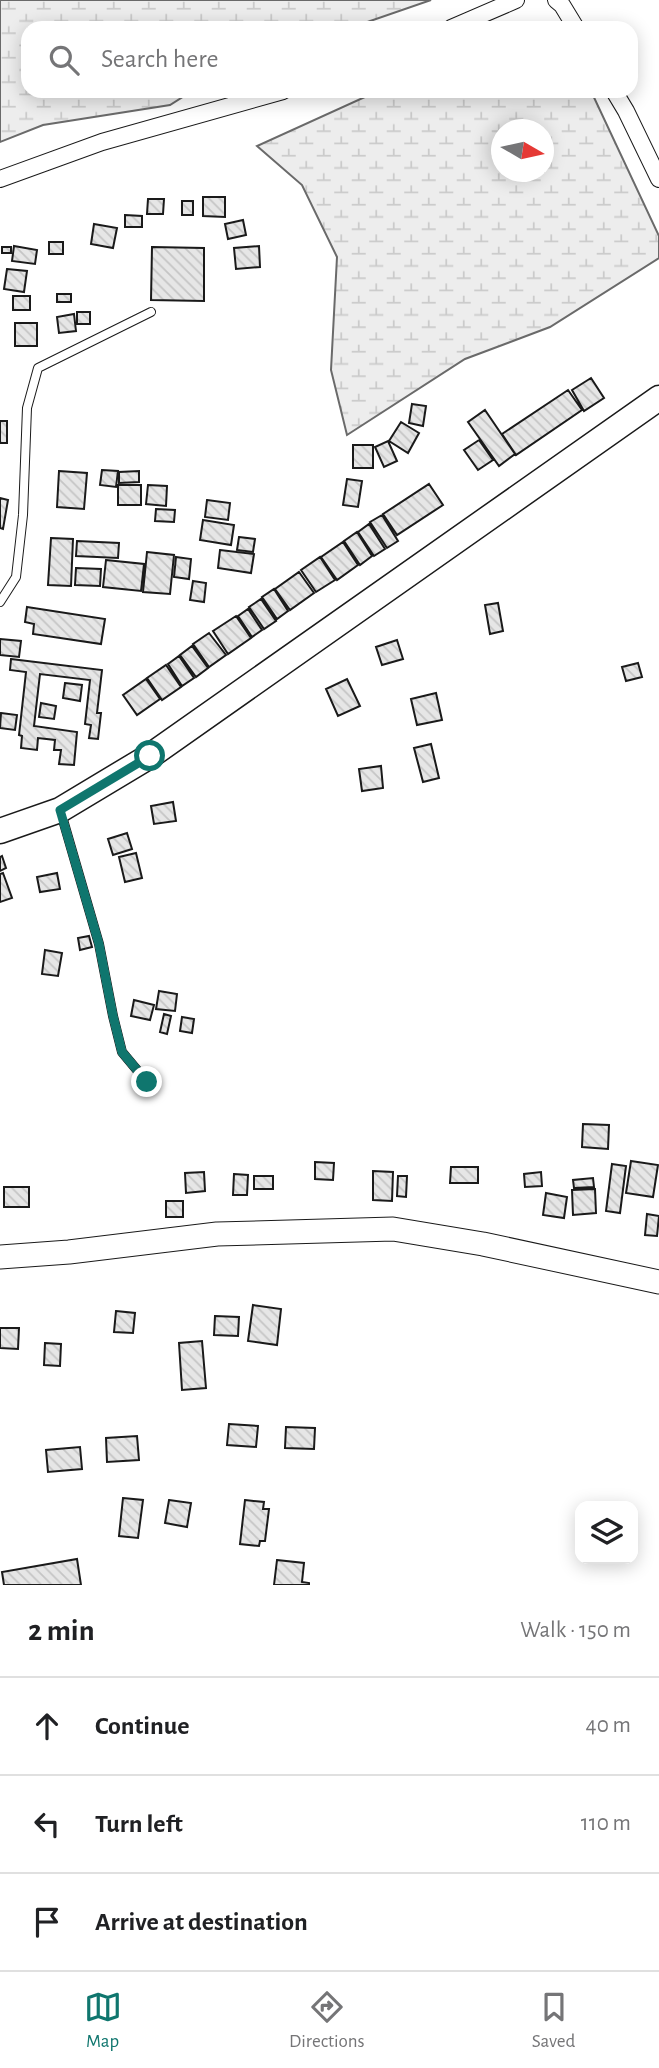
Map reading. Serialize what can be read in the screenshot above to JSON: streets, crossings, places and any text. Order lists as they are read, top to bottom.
{
  "north": "right",
  "page": {
    "search": "Search here",
    "heading": ["2 min", "Walk · 150 m"],
    "list": [
      ["Continue", "40 m"],
      ["Turn left", "110 m"],
      "Arrive at destination"
    ],
    "nav": ["Map", "Directions", "Saved"]
  }
}
